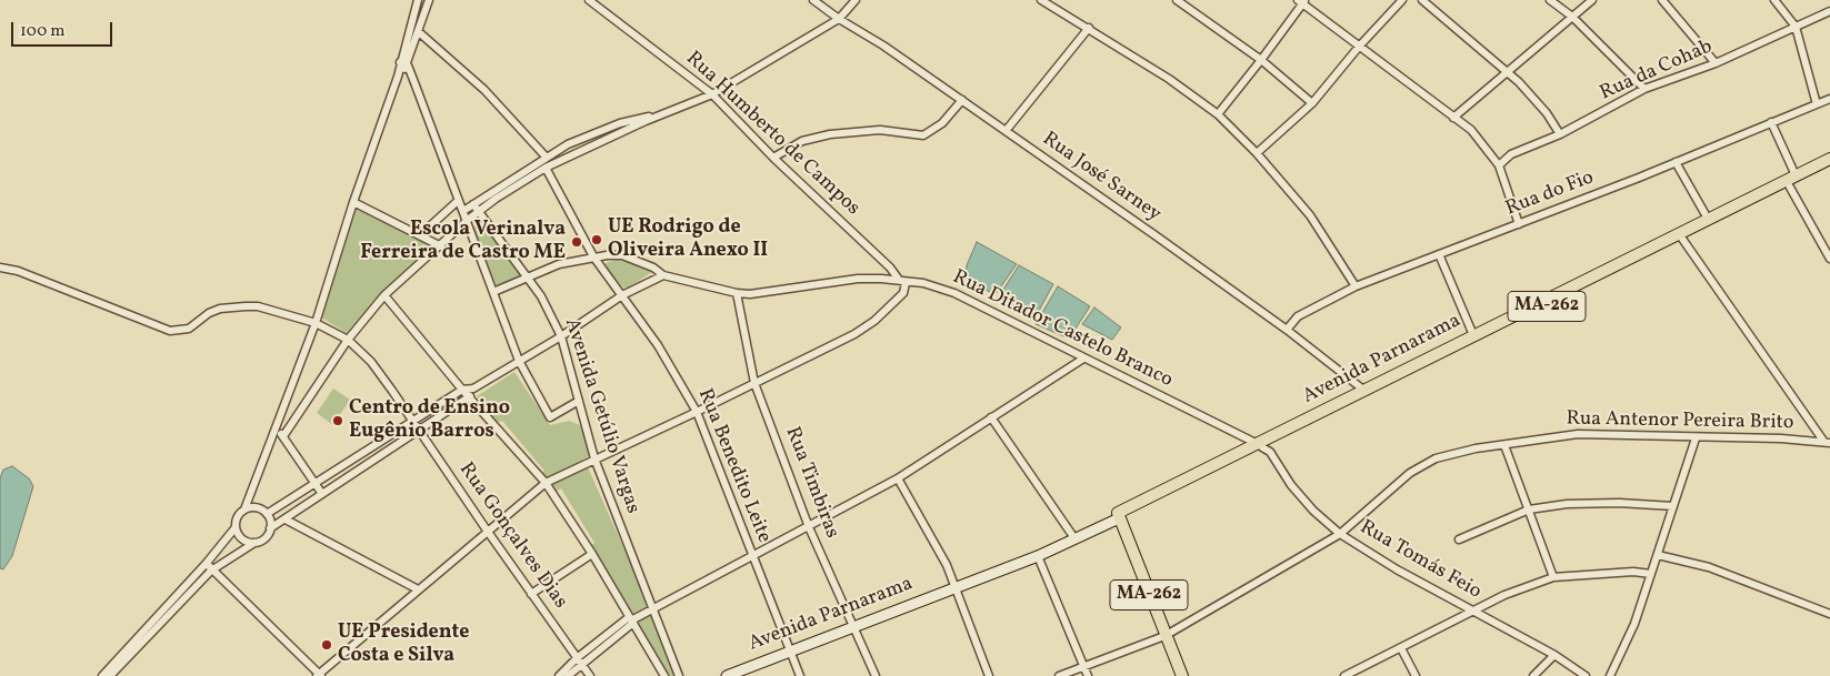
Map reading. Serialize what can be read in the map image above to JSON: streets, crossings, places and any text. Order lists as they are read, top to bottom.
{
  "streets": {
    "main road": ["MA-262", "Avenida Parnarama"],
    "street": [
      "Rua da Cohab",
      "Rua Humberto de Campos",
      "Rua José Sarney",
      "Rua do Fio",
      "Rua Ditador Castelo Branco",
      "Avenida Getúlio Vargas",
      "Rua Antenor Pereira Brito",
      "Rua Benedito Leite",
      "Rua Timbiras",
      "Rua Gonçalves Dias",
      "Rua Tomás Feio"
    ]
  },
  "crossings": [
    ["Rua Humberto de Campos", "Rua Ditador Castelo Branco"],
    ["Rua José Sarney", "Rua do Fio"],
    ["Rua José Sarney", "Avenida Parnarama"],
    ["MA-262", "Avenida Parnarama"],
    ["MA-262", "Rua Antenor Pereira Brito"],
    ["Rua Ditador Castelo Branco", "Avenida Parnarama"],
    ["Rua Ditador Castelo Branco", "Avenida Getúlio Vargas"],
    ["Rua Ditador Castelo Branco", "Rua Benedito Leite"],
    ["Rua Ditador Castelo Branco", "Rua Timbiras"],
    ["Rua Ditador Castelo Branco", "Rua Tomás Feio"],
    ["Avenida Parnarama", "Rua Benedito Leite"],
    ["Avenida Parnarama", "Rua Timbiras"],
    ["Avenida Parnarama", "Rua Tomás Feio"],
    ["Rua Antenor Pereira Brito", "Rua Tomás Feio"]
  ],
  "places": [
    "UE Rodrigo de Oliveira Anexo II",
    "Escola Verinalva Ferreira de Castro ME",
    "Centro de Ensino Eugênio Barros",
    "UE Presidente Costa e Silva"
  ],
  "scale_bar": "100 m"
}
